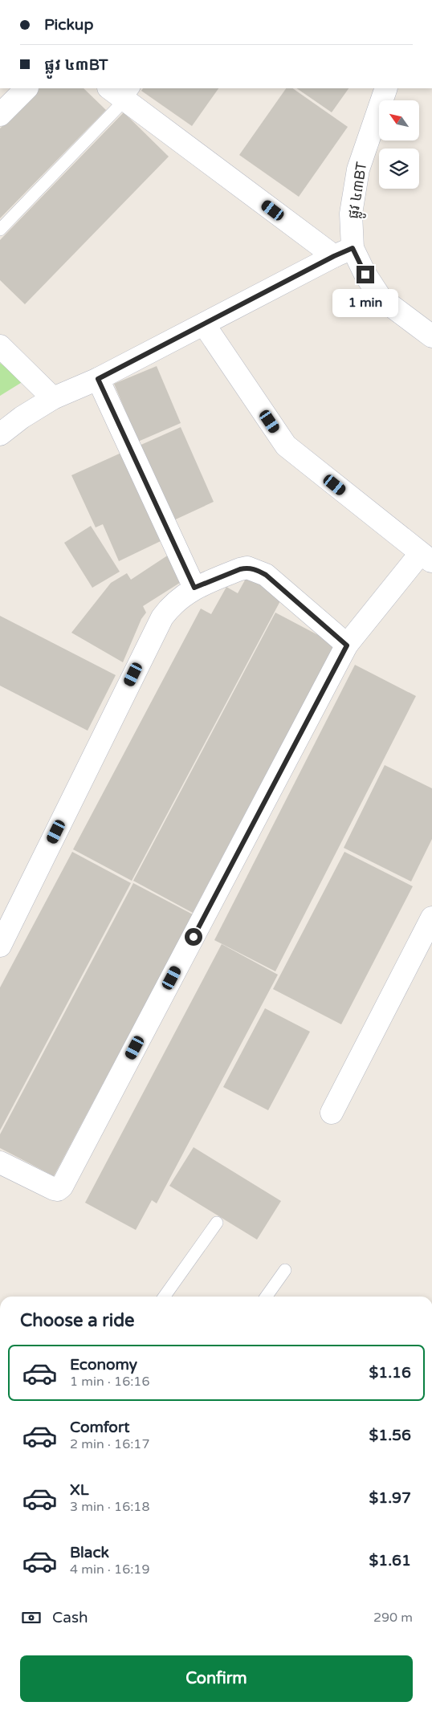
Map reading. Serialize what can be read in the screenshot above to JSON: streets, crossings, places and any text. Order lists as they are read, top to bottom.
{
  "streets": {
    "street": ["ផ្លូវ ៤៣BT"]
  },
  "north": "top left",
  "page": {
    "banner": ["Pickup", "ផ្លូវ ៤៣BT"],
    "bubble": "1 min",
    "heading": "Choose a ride",
    "list": [
      {
        "name": "Economy",
        "note": "1 min · 16:16",
        "value": "$1.16"
      },
      {
        "name": "Comfort",
        "note": "2 min · 16:17",
        "value": "$1.56"
      },
      {
        "name": "XL",
        "note": "3 min · 16:18",
        "value": "$1.97"
      },
      {
        "name": "Black",
        "note": "4 min · 16:19",
        "value": "$1.61"
      }
    ],
    "pay": ["Cash", "290 m"],
    "buttons": "Confirm"
  }
}
